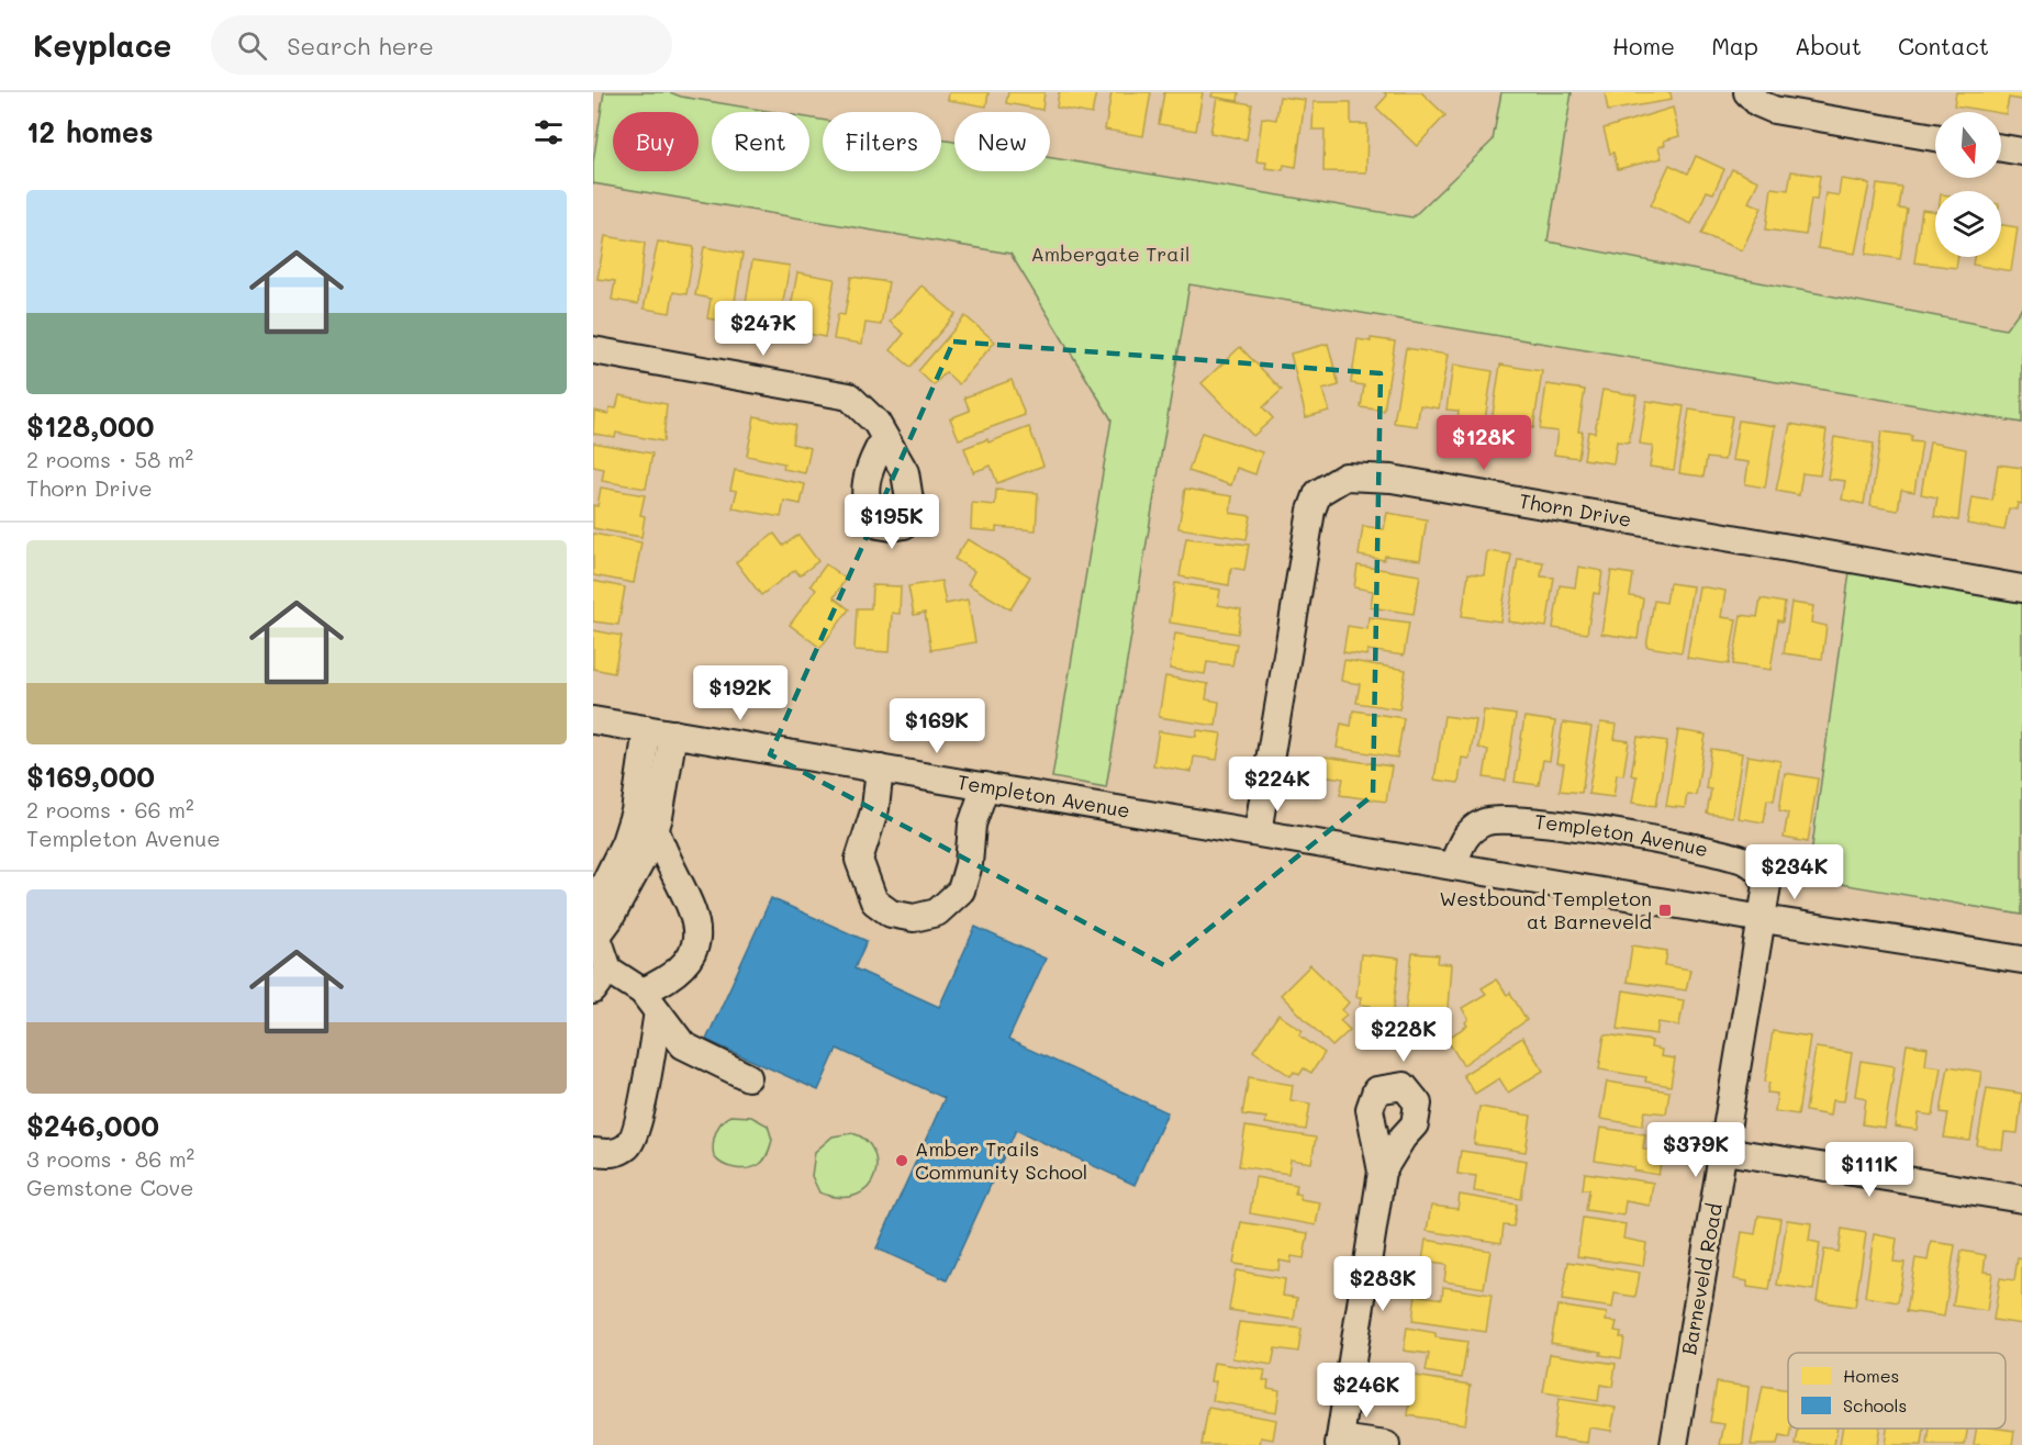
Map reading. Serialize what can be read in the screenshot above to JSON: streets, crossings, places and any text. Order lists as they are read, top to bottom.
{
  "streets": {
    "street": ["Thorn Drive", "Templeton Avenue", "Barneveld Road"]
  },
  "crossings": [
    ["Thorn Drive", "Templeton Avenue"],
    ["Templeton Avenue", "Barneveld Road"]
  ],
  "parks": ["Ambergate Trail"],
  "places": {
    "transit": ["Westbound Templeton at Barneveld"],
    "other": ["Amber Trails Community School"]
  },
  "legend": ["Homes", "Schools"],
  "north": "bottom",
  "page": {
    "header": "Keyplace",
    "search": "Search here",
    "nav": [
      "Home",
      "Map",
      "About",
      "Contact"
    ],
    "heading": "12 homes",
    "chip": [
      "Buy",
      "Rent",
      "Filters",
      "New"
    ],
    "list": [
      {
        "name": "$128,000",
        "note": "2 rooms · 58 m² · Thorn Drive"
      },
      {
        "name": "$169,000",
        "note": "2 rooms · 66 m² · Templeton Avenue"
      },
      {
        "name": "$246,000",
        "note": "3 rooms · 86 m² · Gemstone Cove"
      }
    ],
    "price": [
      "$247K",
      "$128K",
      "$195K",
      "$192K",
      "$169K",
      "$224K",
      "$234K",
      "$228K",
      "$379K",
      "$111K",
      "$283K",
      "$246K"
    ]
  }
}
